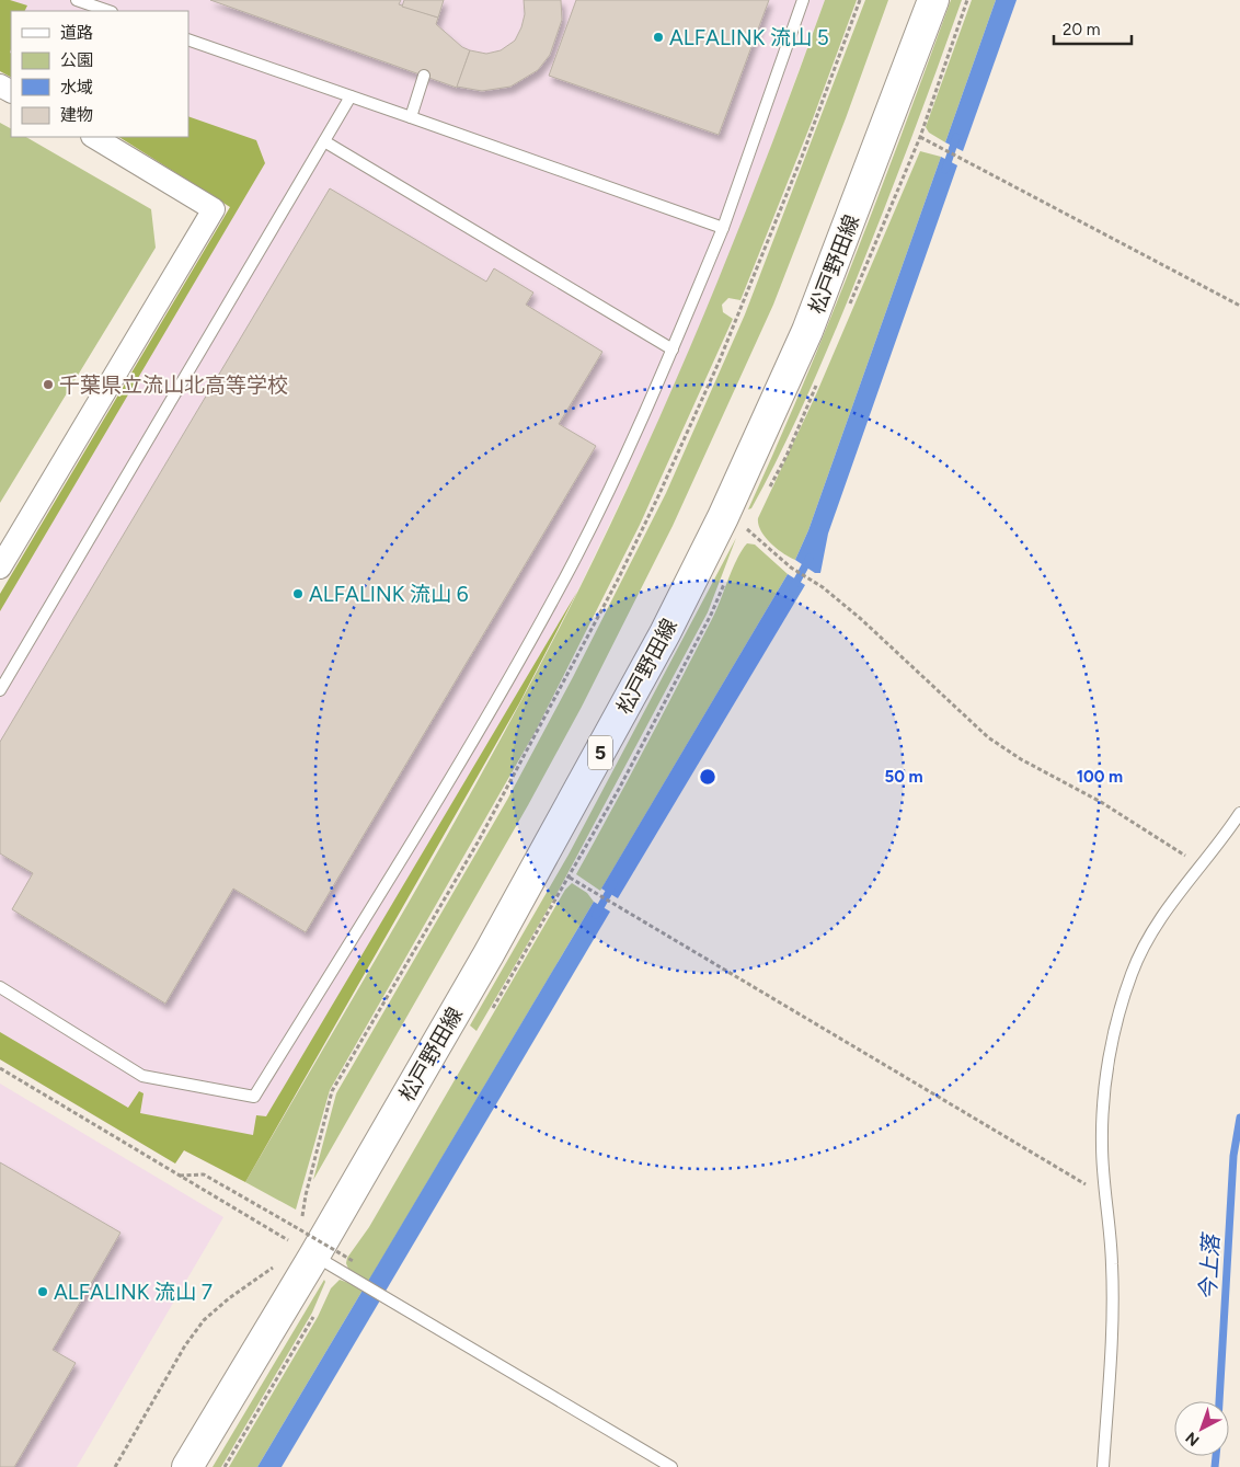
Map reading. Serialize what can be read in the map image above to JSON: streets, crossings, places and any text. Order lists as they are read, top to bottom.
{
  "streets": {
    "main road": ["松戸野田線", "5"]
  },
  "water": ["今上落"],
  "places": [
    "ALFALINK 流山 5",
    "千葉県立流山北高等学校",
    "ALFALINK 流山 6",
    "ALFALINK 流山 7"
  ],
  "legend": [
    "道路",
    "公園",
    "水域",
    "建物"
  ],
  "scale_bar": "20 m",
  "north": "bottom left",
  "rings": ["50 m", "100 m"]
}
